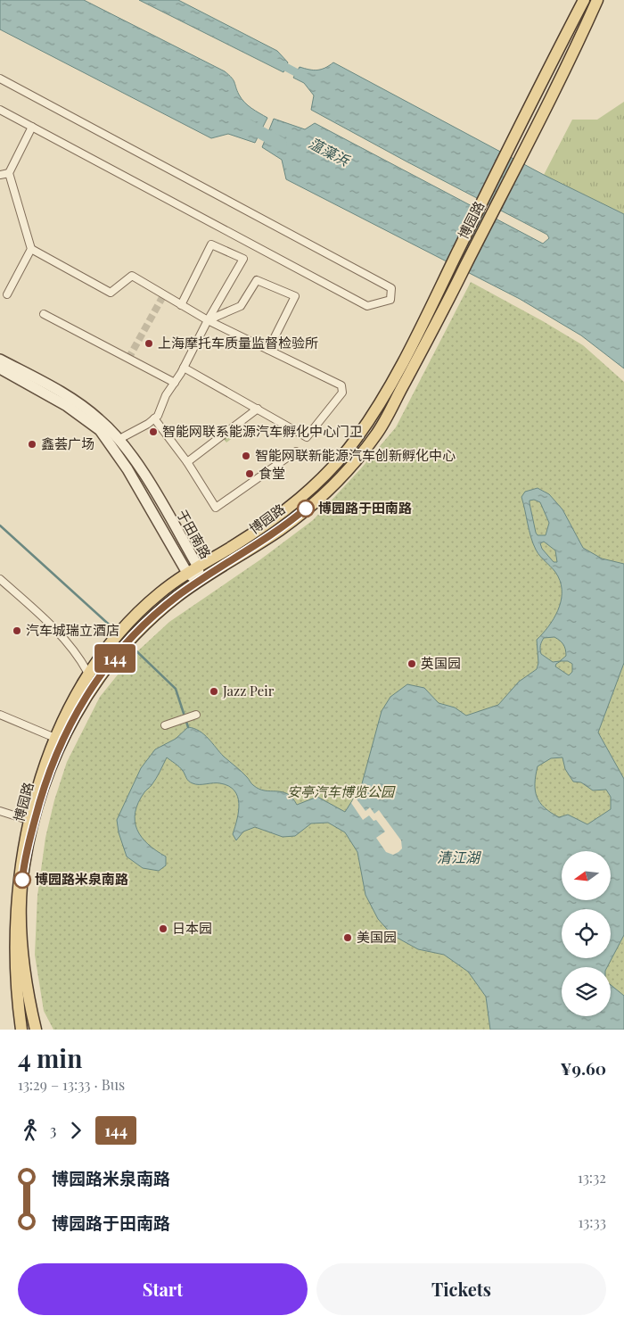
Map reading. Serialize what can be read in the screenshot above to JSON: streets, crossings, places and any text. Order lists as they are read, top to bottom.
{
  "streets": {
    "main road": ["博园路"],
    "street": ["于田南路"]
  },
  "crossings": [
    ["博园路", "于田南路"]
  ],
  "water": ["蕰藻浜", "清江湖"],
  "parks": ["安亭汽车博览公园"],
  "places": [
    "上海摩托车质量监督检验所",
    "智能网联系能源汽车孵化中心门卫",
    "鑫荟广场",
    "智能网联新能源汽车创新孵化中心",
    "食堂",
    "博园路于田南路",
    "汽车城瑞立酒店",
    "英国园",
    "Jazz Peir",
    "博园路米泉南路",
    "日本园",
    "美国园"
  ],
  "lines": ["bus line 144"],
  "north": "left",
  "page": {
    "on_map": "144",
    "heading": ["4 min", "13:29 – 13:33 · Bus", "¥9.60"],
    "legs": ["3", "144"],
    "list": [
      {
        "name": "博园路米泉南路",
        "value": "13:32"
      },
      {
        "name": "博园路于田南路",
        "value": "13:33"
      }
    ],
    "buttons": ["Start", "Tickets"]
  }
}
